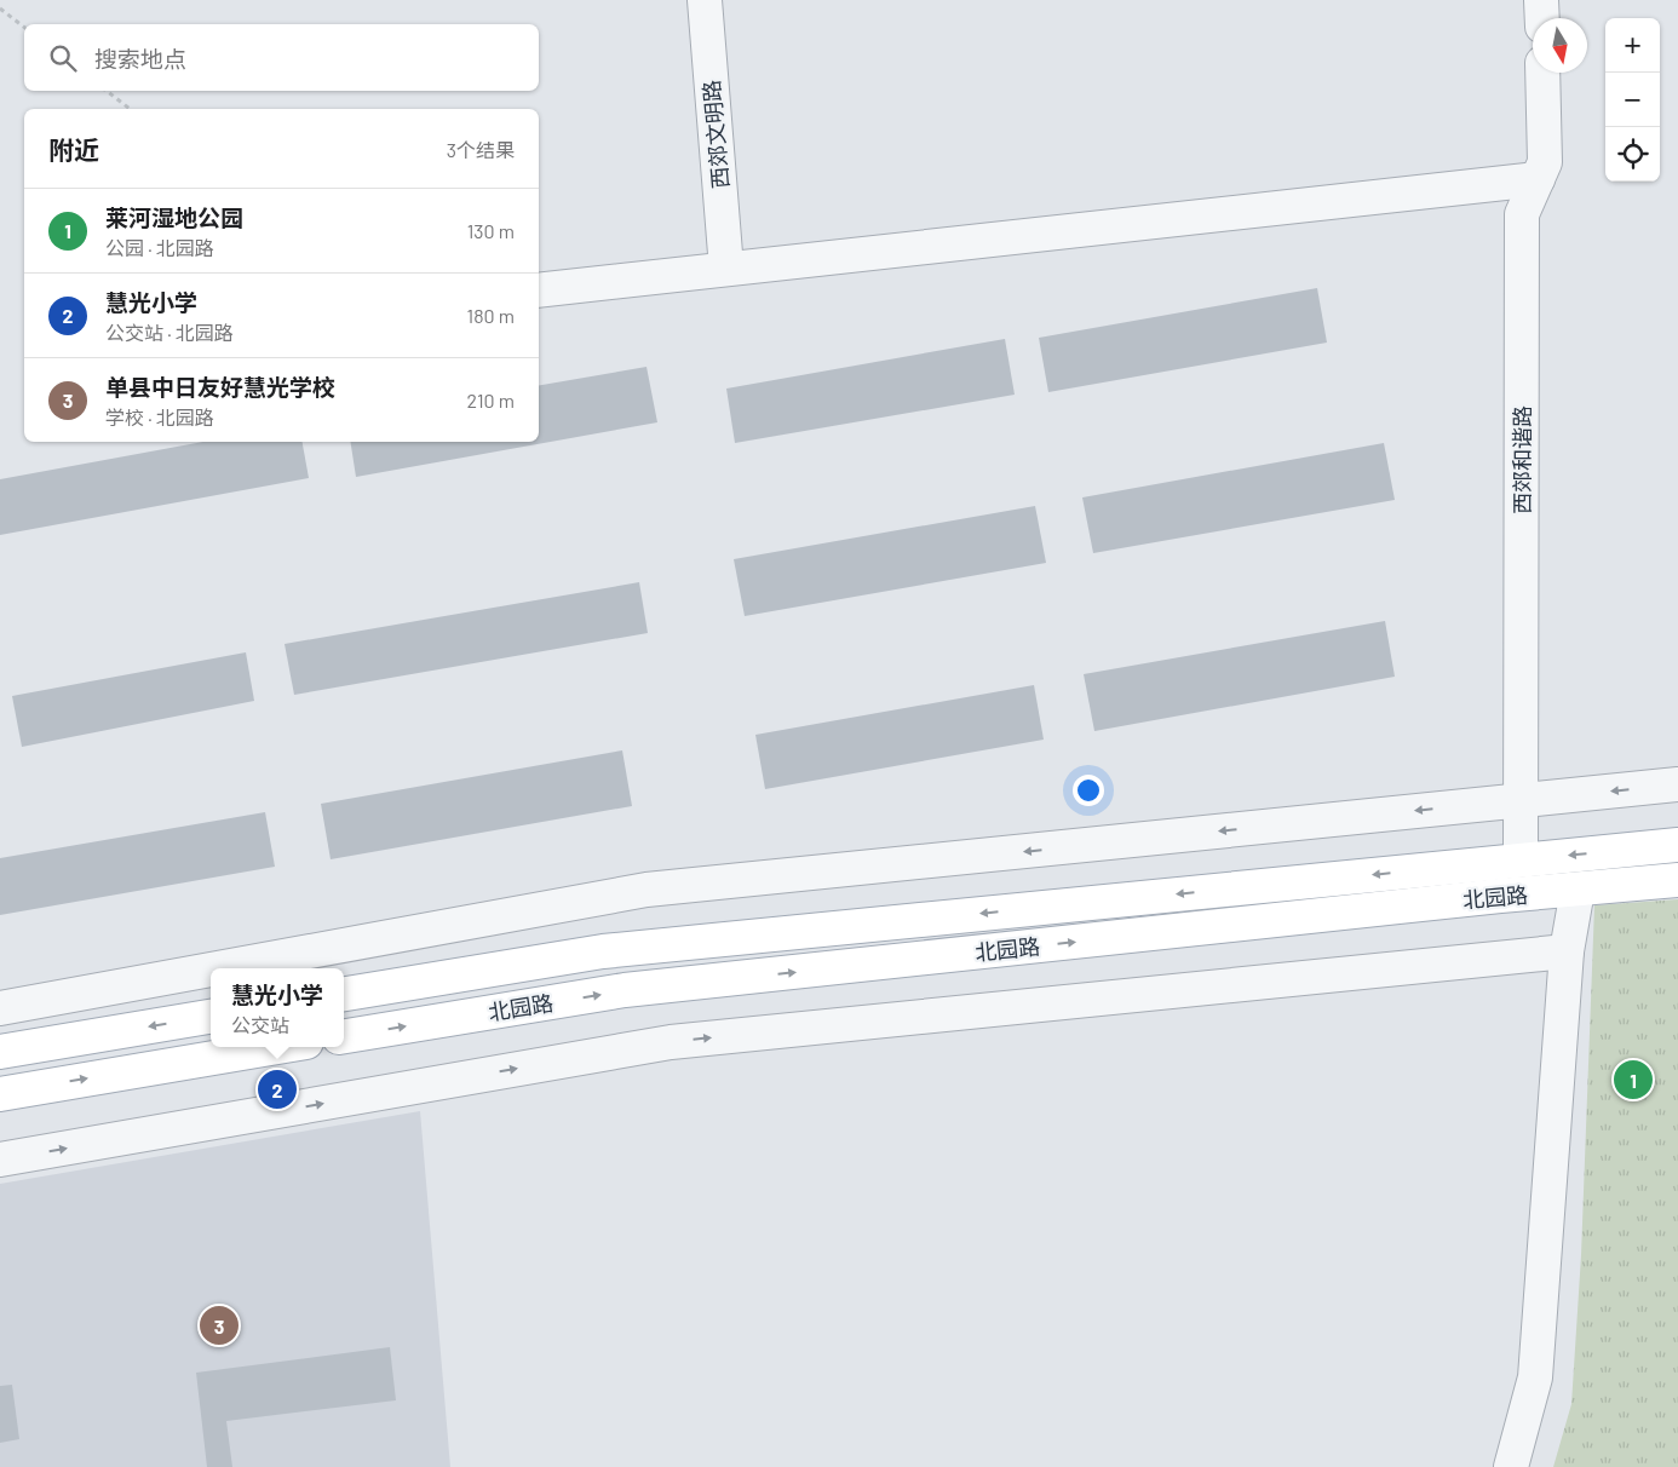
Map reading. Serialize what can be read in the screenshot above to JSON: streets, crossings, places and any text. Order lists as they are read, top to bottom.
{
  "streets": {
    "main road": ["北园路"],
    "street": ["西郊文明路", "西郊和谐路"]
  },
  "crossings": [
    ["西郊和谐路", "北园路"]
  ],
  "north": "bottom",
  "page": {
    "map_buttons": ["+", "−"],
    "search": "搜索地点",
    "heading": ["附近", "3个结果"],
    "list": [
      {
        "mark": "1",
        "name": "莱河湿地公园",
        "note": "公园 · 北园路",
        "value": "130 m"
      },
      {
        "mark": "2",
        "name": "慧光小学",
        "note": "公交站 · 北园路",
        "value": "180 m"
      },
      {
        "mark": "3",
        "name": "单县中日友好慧光学校",
        "note": "学校 · 北园路",
        "value": "210 m"
      }
    ],
    "popup": ["慧光小学", "公交站"],
    "pins": ["1", "2", "3"]
  }
}
